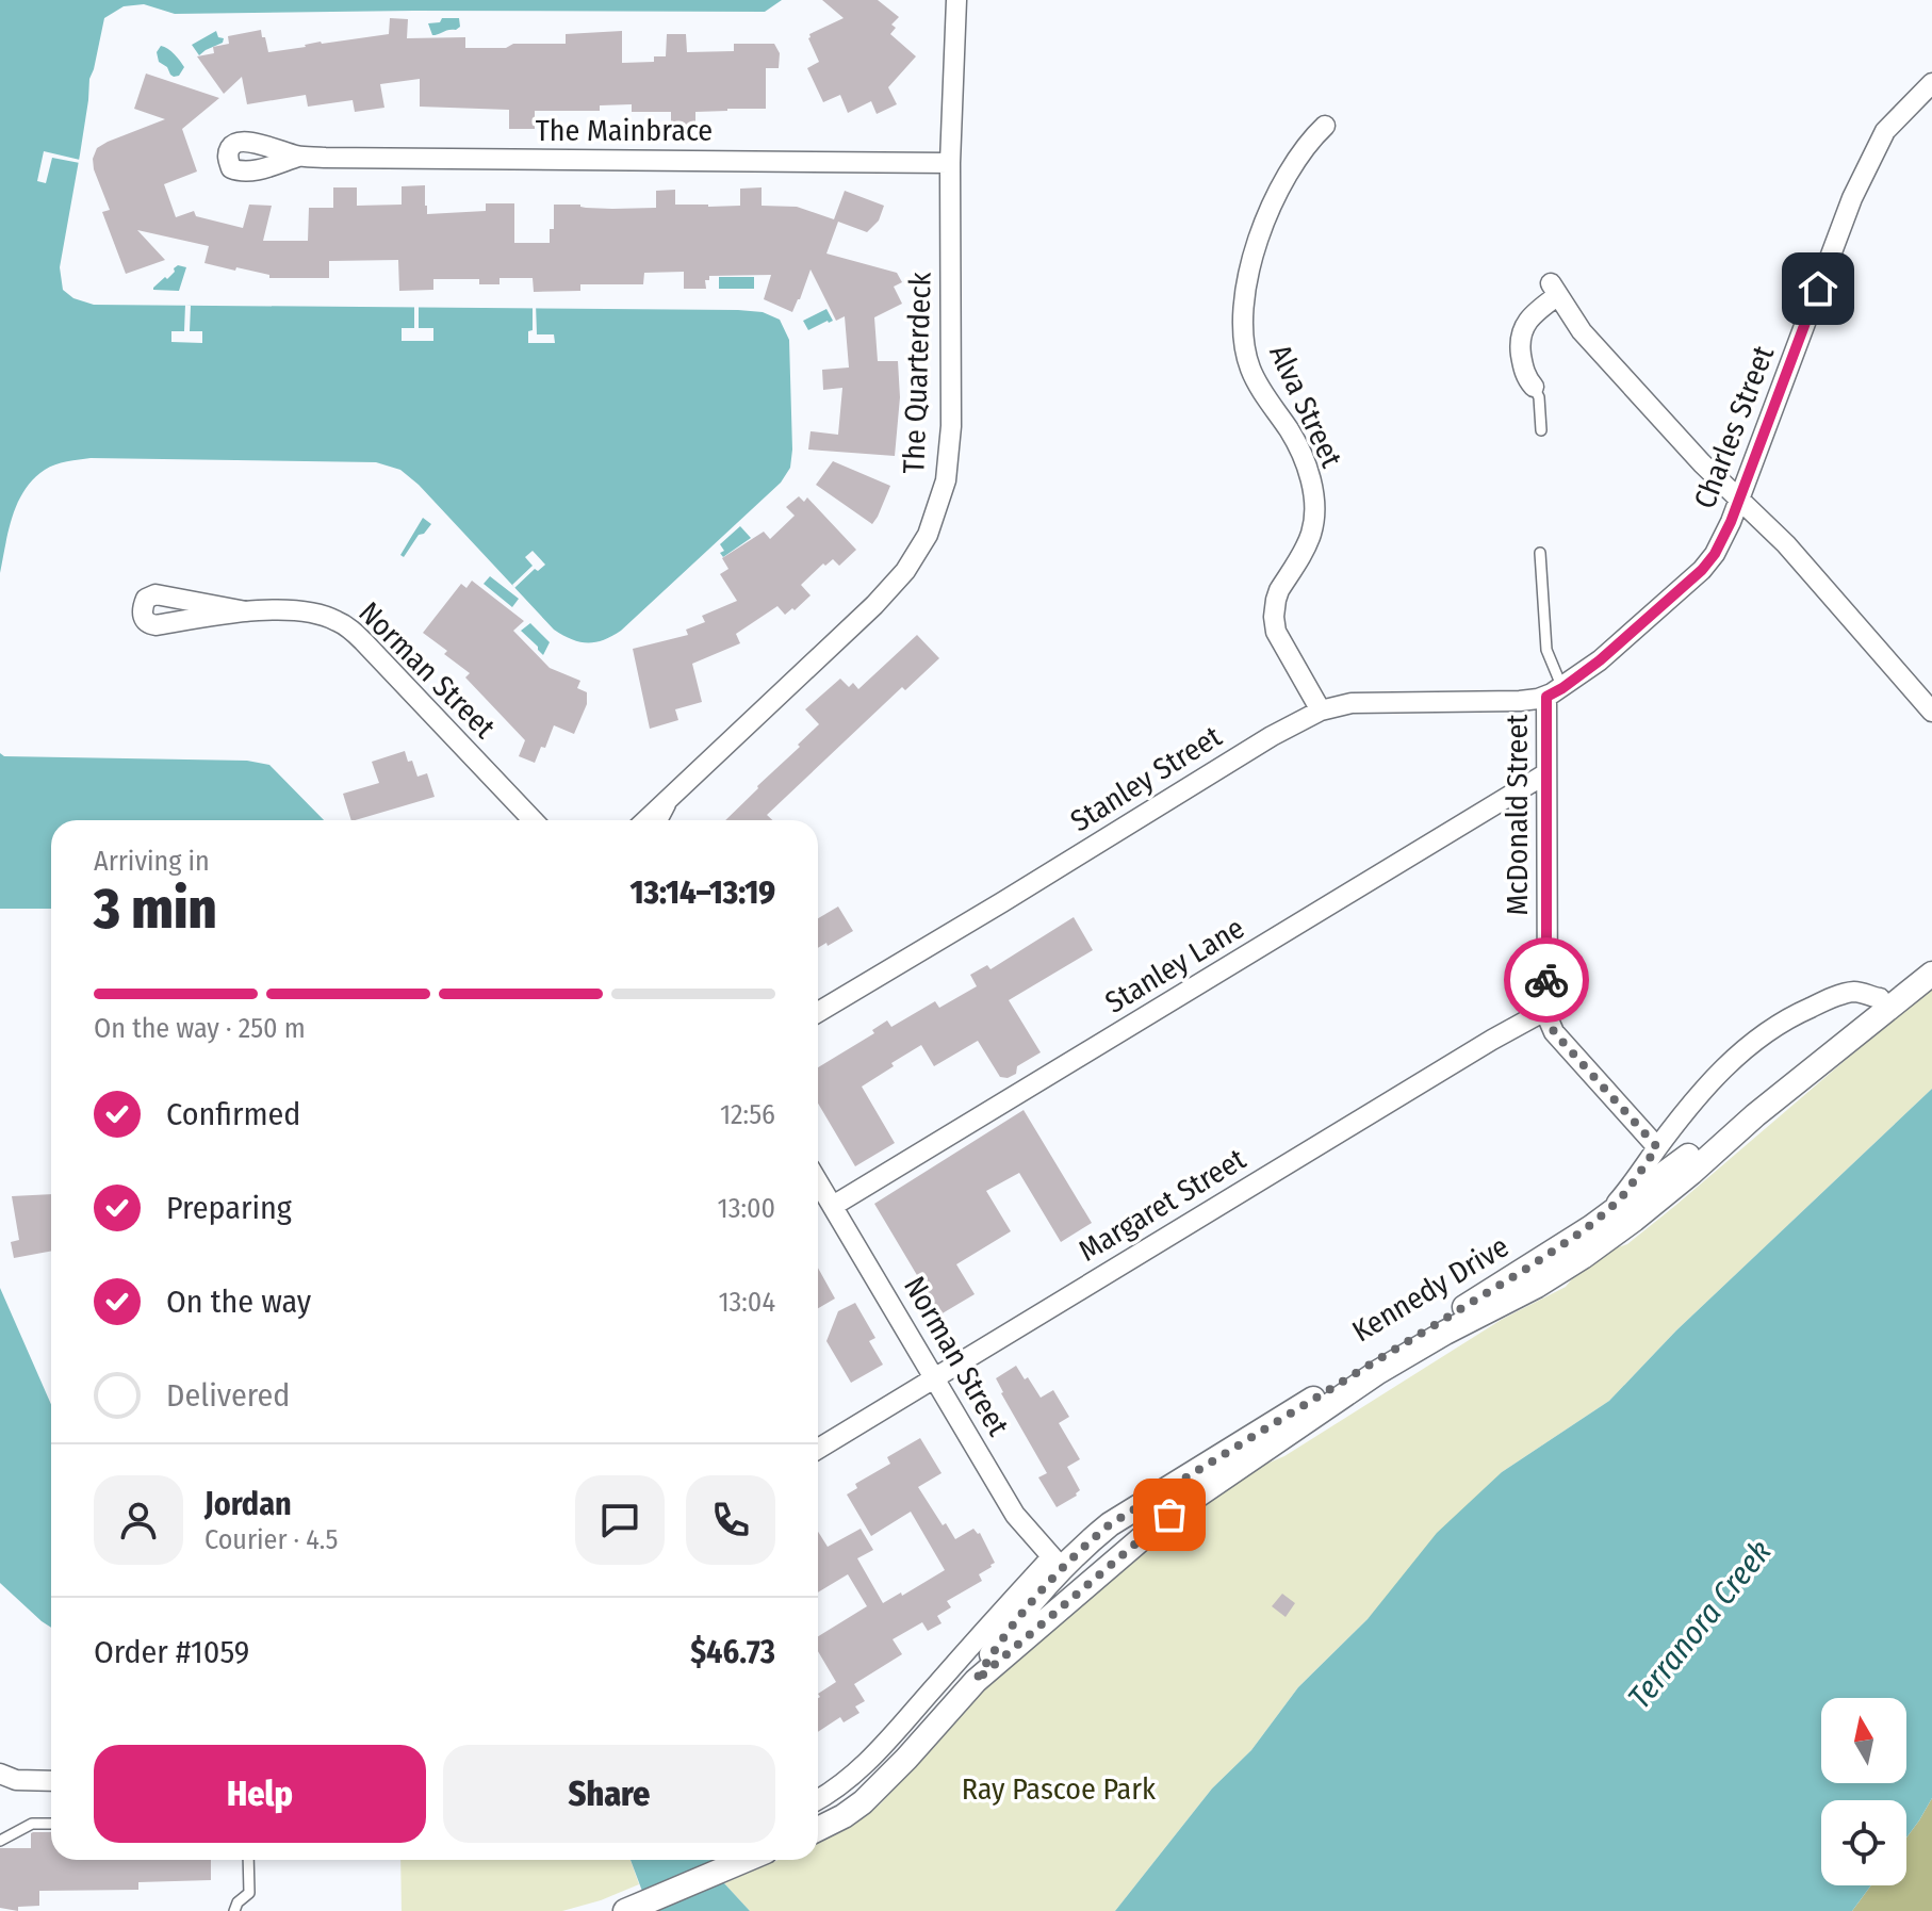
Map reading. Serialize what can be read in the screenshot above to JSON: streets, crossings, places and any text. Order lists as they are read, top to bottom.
{
  "streets": {
    "street": [
      "The Mainbrace",
      "The Quarterdeck",
      "Alva Street",
      "Charles Street",
      "Norman Street",
      "Stanley Street",
      "McDonald Street",
      "Stanley Lane",
      "Margaret Street",
      "Kennedy Drive"
    ]
  },
  "crossings": [
    ["The Mainbrace", "The Quarterdeck"],
    ["Alva Street", "Stanley Street"],
    ["Charles Street", "Stanley Street"],
    ["Charles Street", "McDonald Street"],
    ["Norman Street", "Stanley Lane"],
    ["Norman Street", "Margaret Street"],
    ["Norman Street", "Kennedy Drive"],
    ["Stanley Street", "McDonald Street"],
    ["McDonald Street", "Stanley Lane"],
    ["McDonald Street", "Margaret Street"]
  ],
  "water": ["Terranora Creek"],
  "parks": ["Ray Pascoe Park"],
  "north": "top",
  "page": {
    "heading": ["3 min", "Arriving in", "13:14–13:19"],
    "panel": [
      "Jordan",
      "Courier · 4.5",
      "Order #1059",
      "$46.73"
    ],
    "bar": "On the way · 250 m",
    "list": [
      ["Confirmed", "12:56"],
      ["Preparing", "13:00"],
      ["On the way", "13:04"],
      "Delivered"
    ],
    "buttons": ["Help", "Share"]
  }
}
